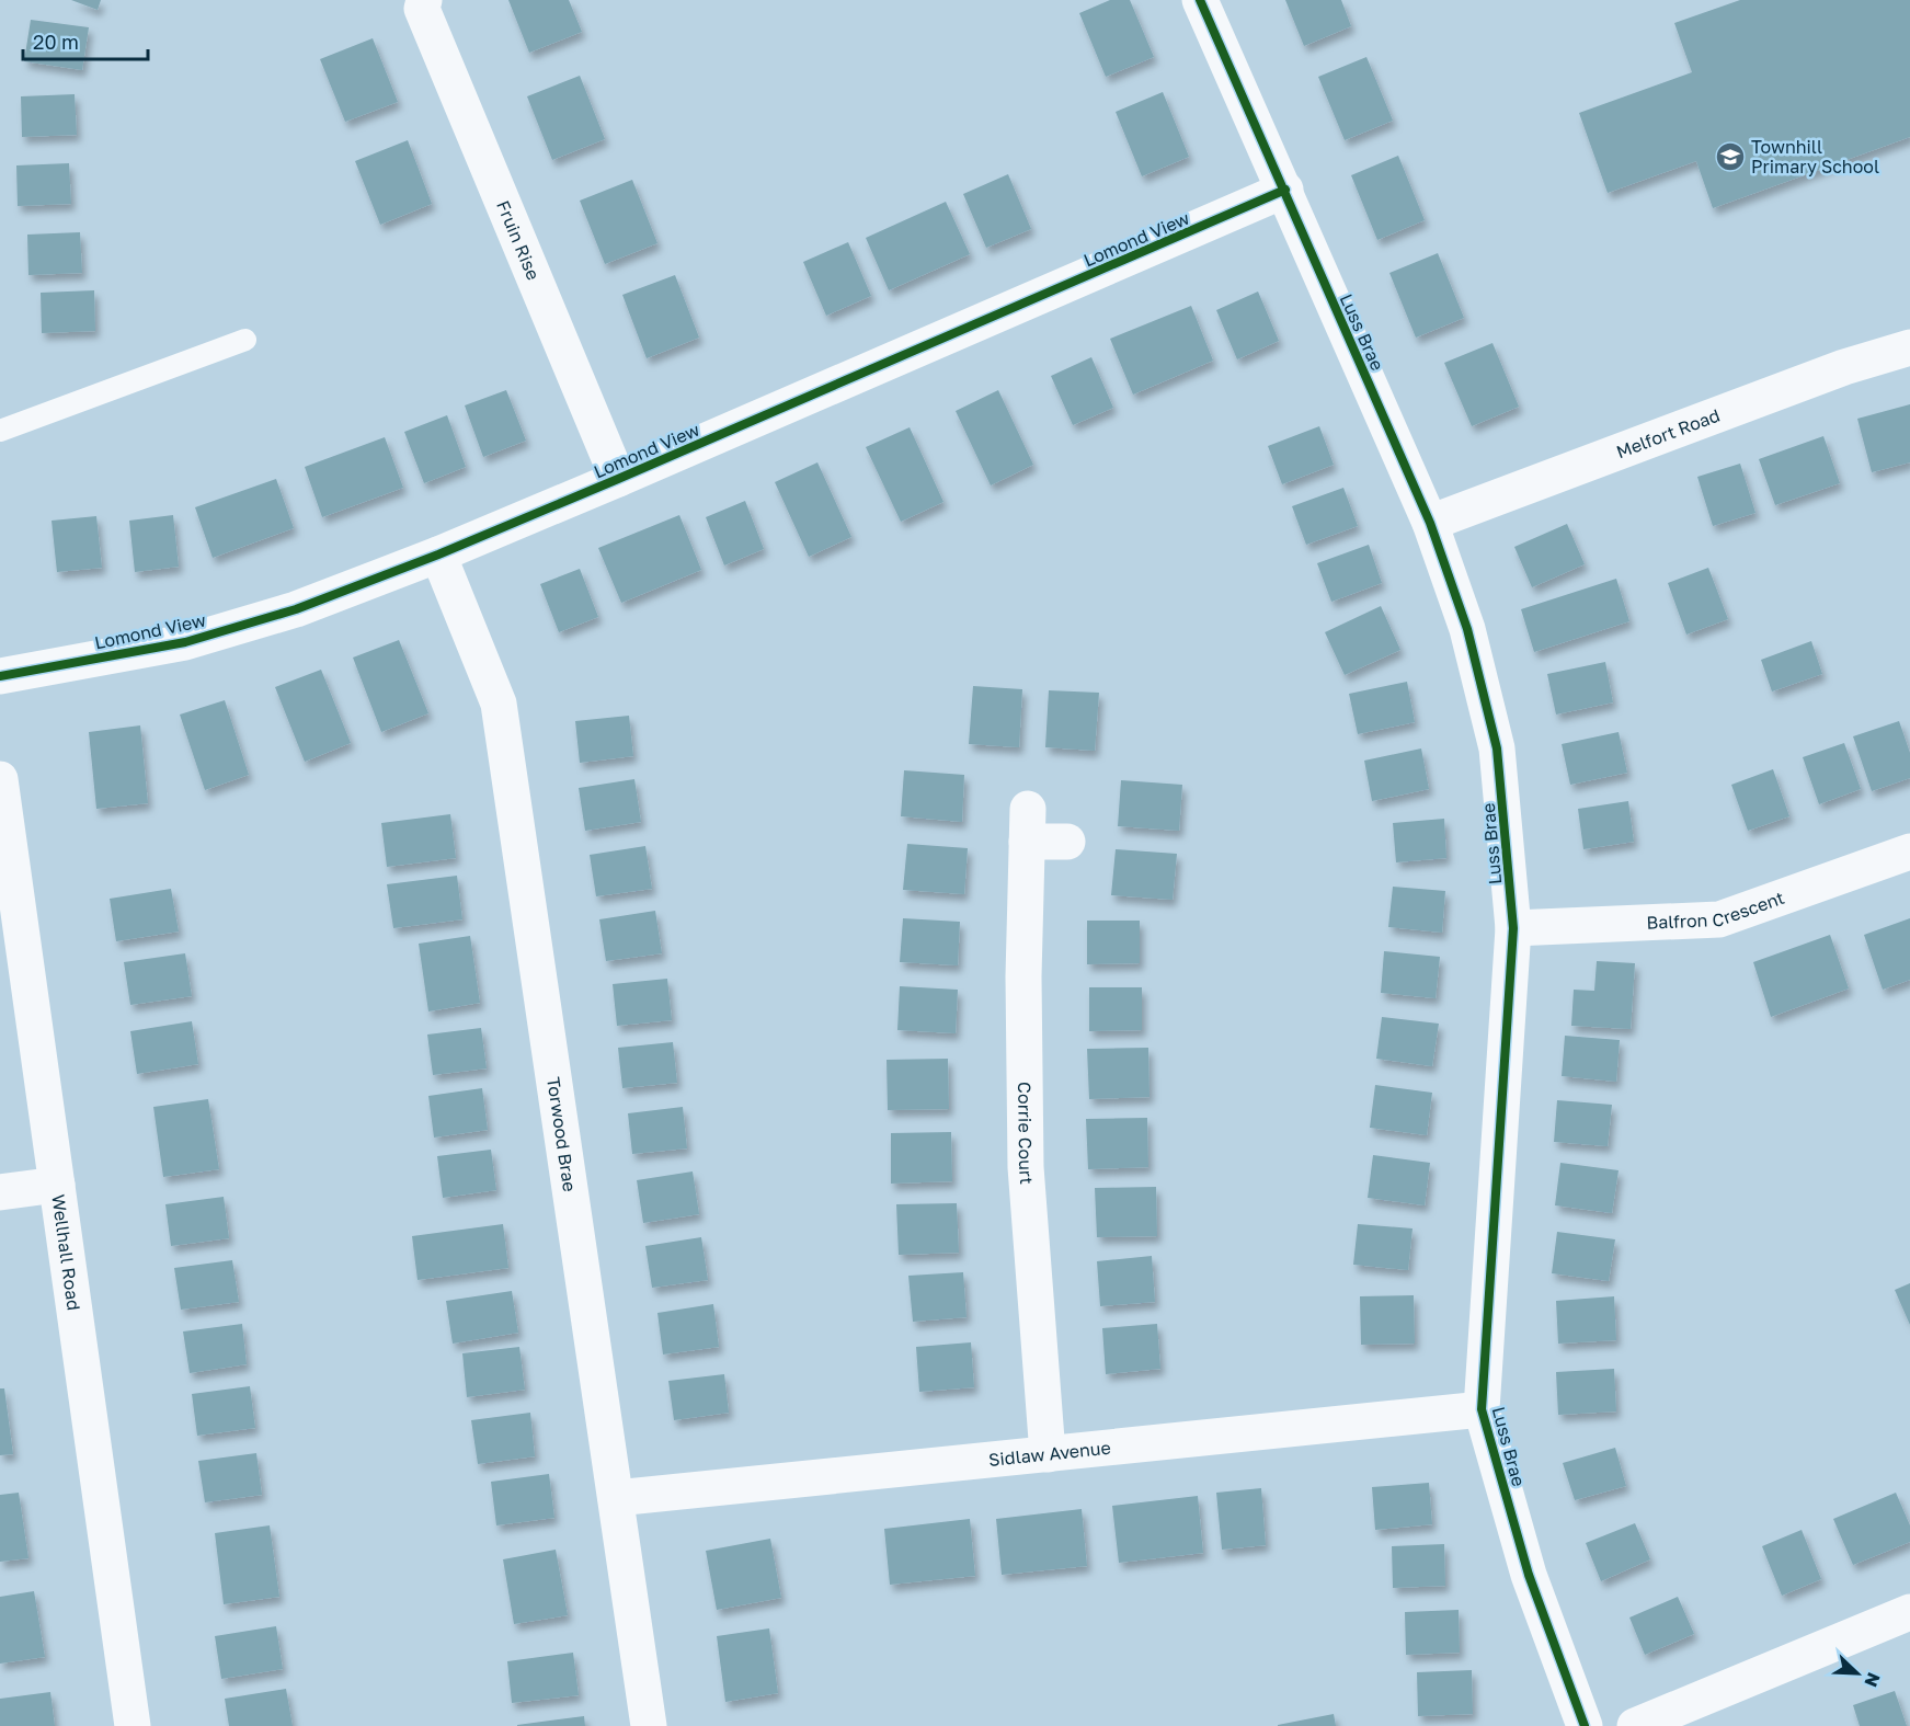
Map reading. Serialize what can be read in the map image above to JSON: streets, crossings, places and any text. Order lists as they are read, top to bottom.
{
  "streets": {
    "street": [
      "Lomond View",
      "Fruin Rise",
      "Luss Brae",
      "Melfort Road",
      "Balfron Crescent",
      "Corrie Court",
      "Torwood Brae",
      "Wellhall Road",
      "Sidlaw Avenue"
    ]
  },
  "crossings": [
    ["Lomond View", "Fruin Rise"],
    ["Lomond View", "Luss Brae"],
    ["Lomond View", "Torwood Brae"],
    ["Luss Brae", "Melfort Road"],
    ["Luss Brae", "Balfron Crescent"],
    ["Luss Brae", "Sidlaw Avenue"],
    ["Corrie Court", "Sidlaw Avenue"],
    ["Torwood Brae", "Sidlaw Avenue"]
  ],
  "places": {
    "school or university": ["Townhill Primary School"]
  },
  "scale_bar": "20 m",
  "north": "bottom right"
}
